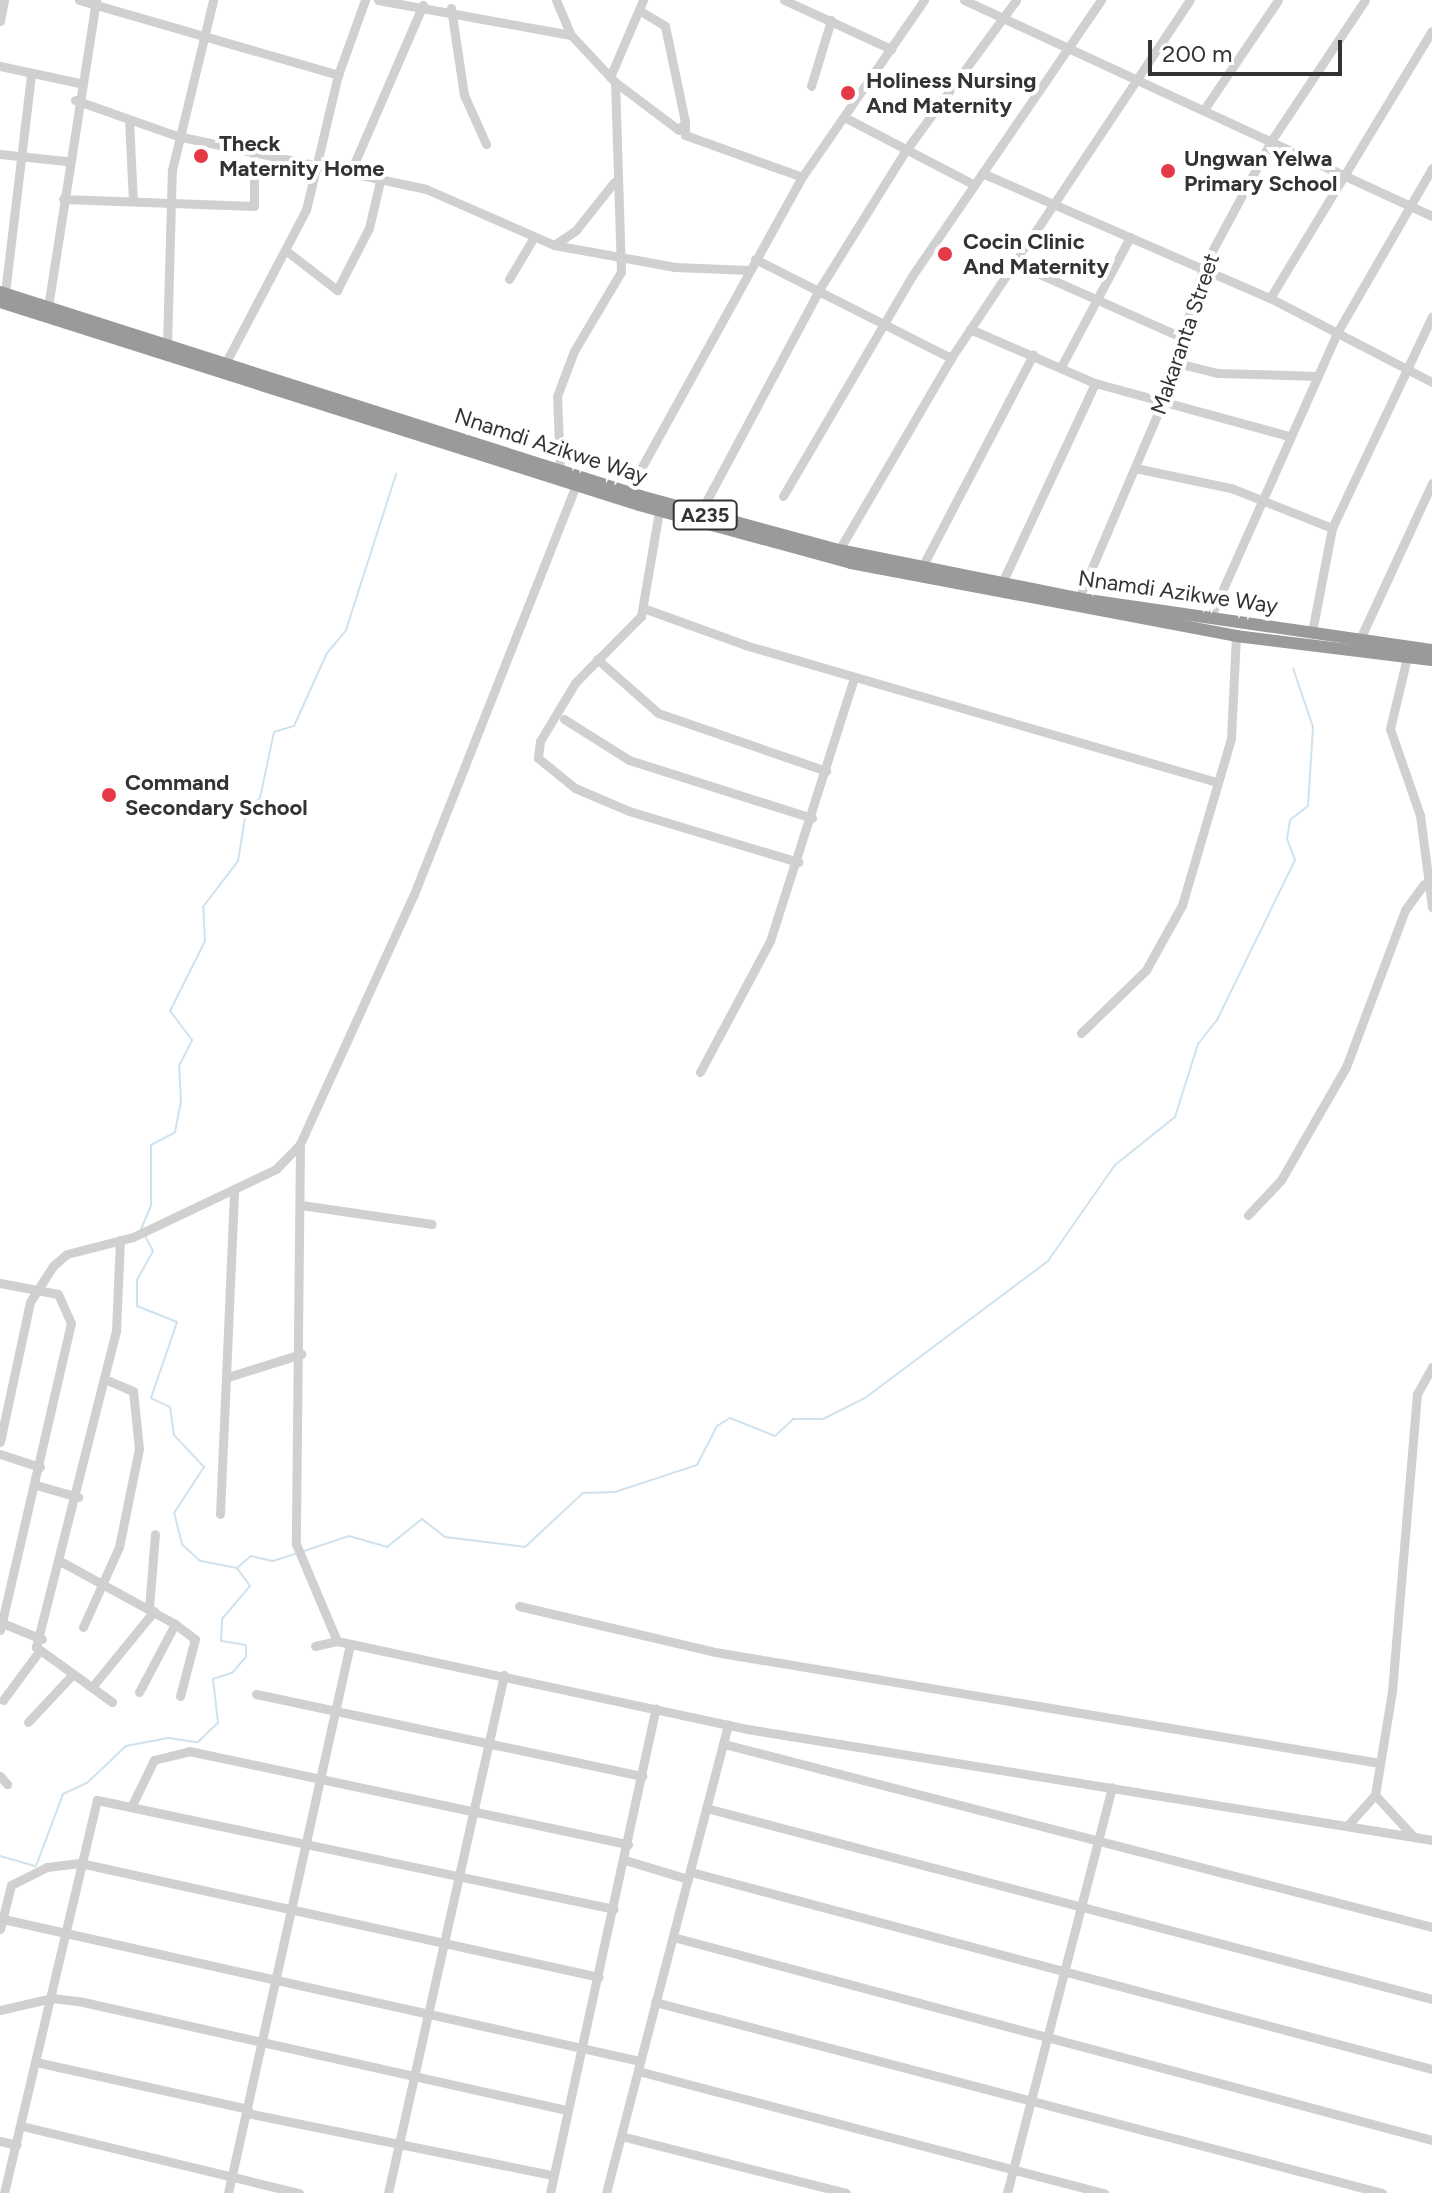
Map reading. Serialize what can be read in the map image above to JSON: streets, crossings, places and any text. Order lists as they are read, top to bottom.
{
  "streets": {
    "highway": ["Nnamdi Azikwe Way", "A235"],
    "street": ["Makaranta Street"]
  },
  "crossings": [
    ["Makaranta Street", "Nnamdi Azikwe Way"]
  ],
  "places": [
    "Holiness Nursing And Maternity",
    "Theck Maternity Home",
    "Ungwan Yelwa Primary School",
    "Cocin Clinic And Maternity",
    "Command Secondary School"
  ],
  "scale_bar": "200 m"
}
